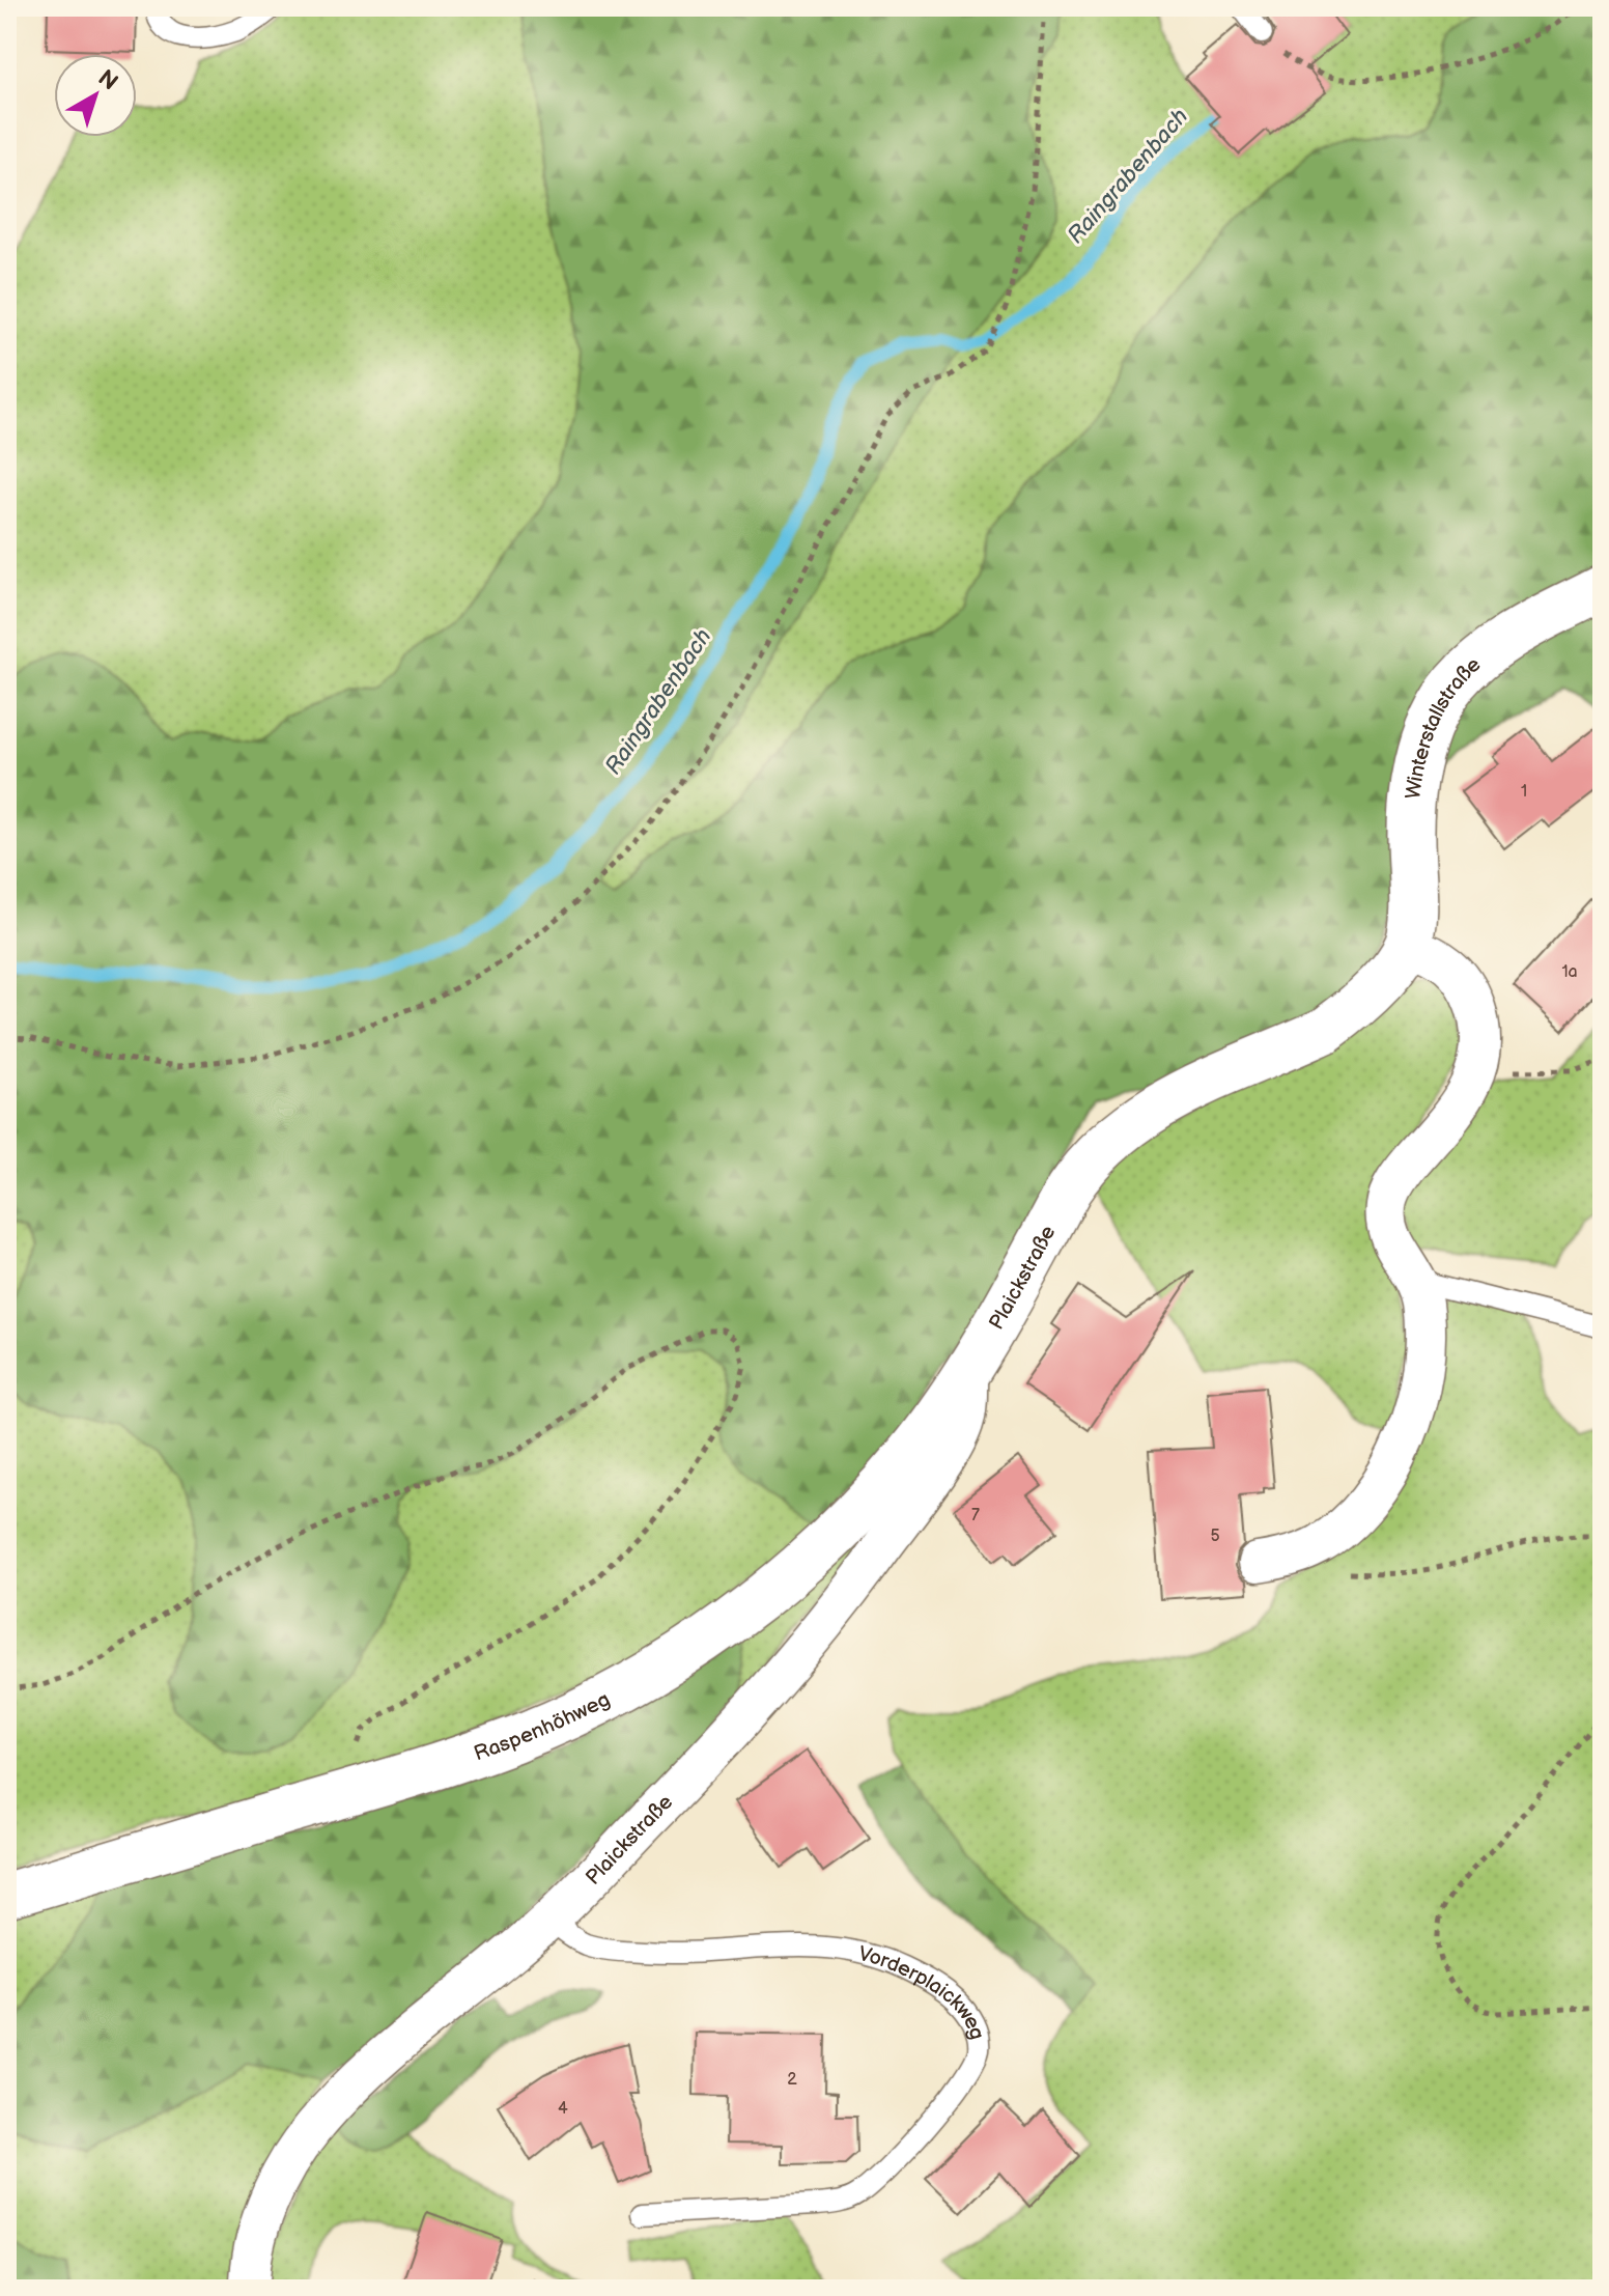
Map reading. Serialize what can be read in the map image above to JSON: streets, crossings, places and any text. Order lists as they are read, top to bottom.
{
  "streets": {
    "street": ["Winterstallstraße", "Plaickstraße", "Raspenhöhweg"],
    "lane": ["Vorderplaickweg"]
  },
  "crossings": [
    ["Winterstallstraße", "Plaickstraße"],
    ["Plaickstraße", "Raspenhöhweg"],
    ["Plaickstraße", "Vorderplaickweg"]
  ],
  "water": ["Raingrabenbach"],
  "house_numbers": [
    "1",
    "1a",
    "7",
    "5",
    "2",
    "4"
  ],
  "north": "top right"
}
